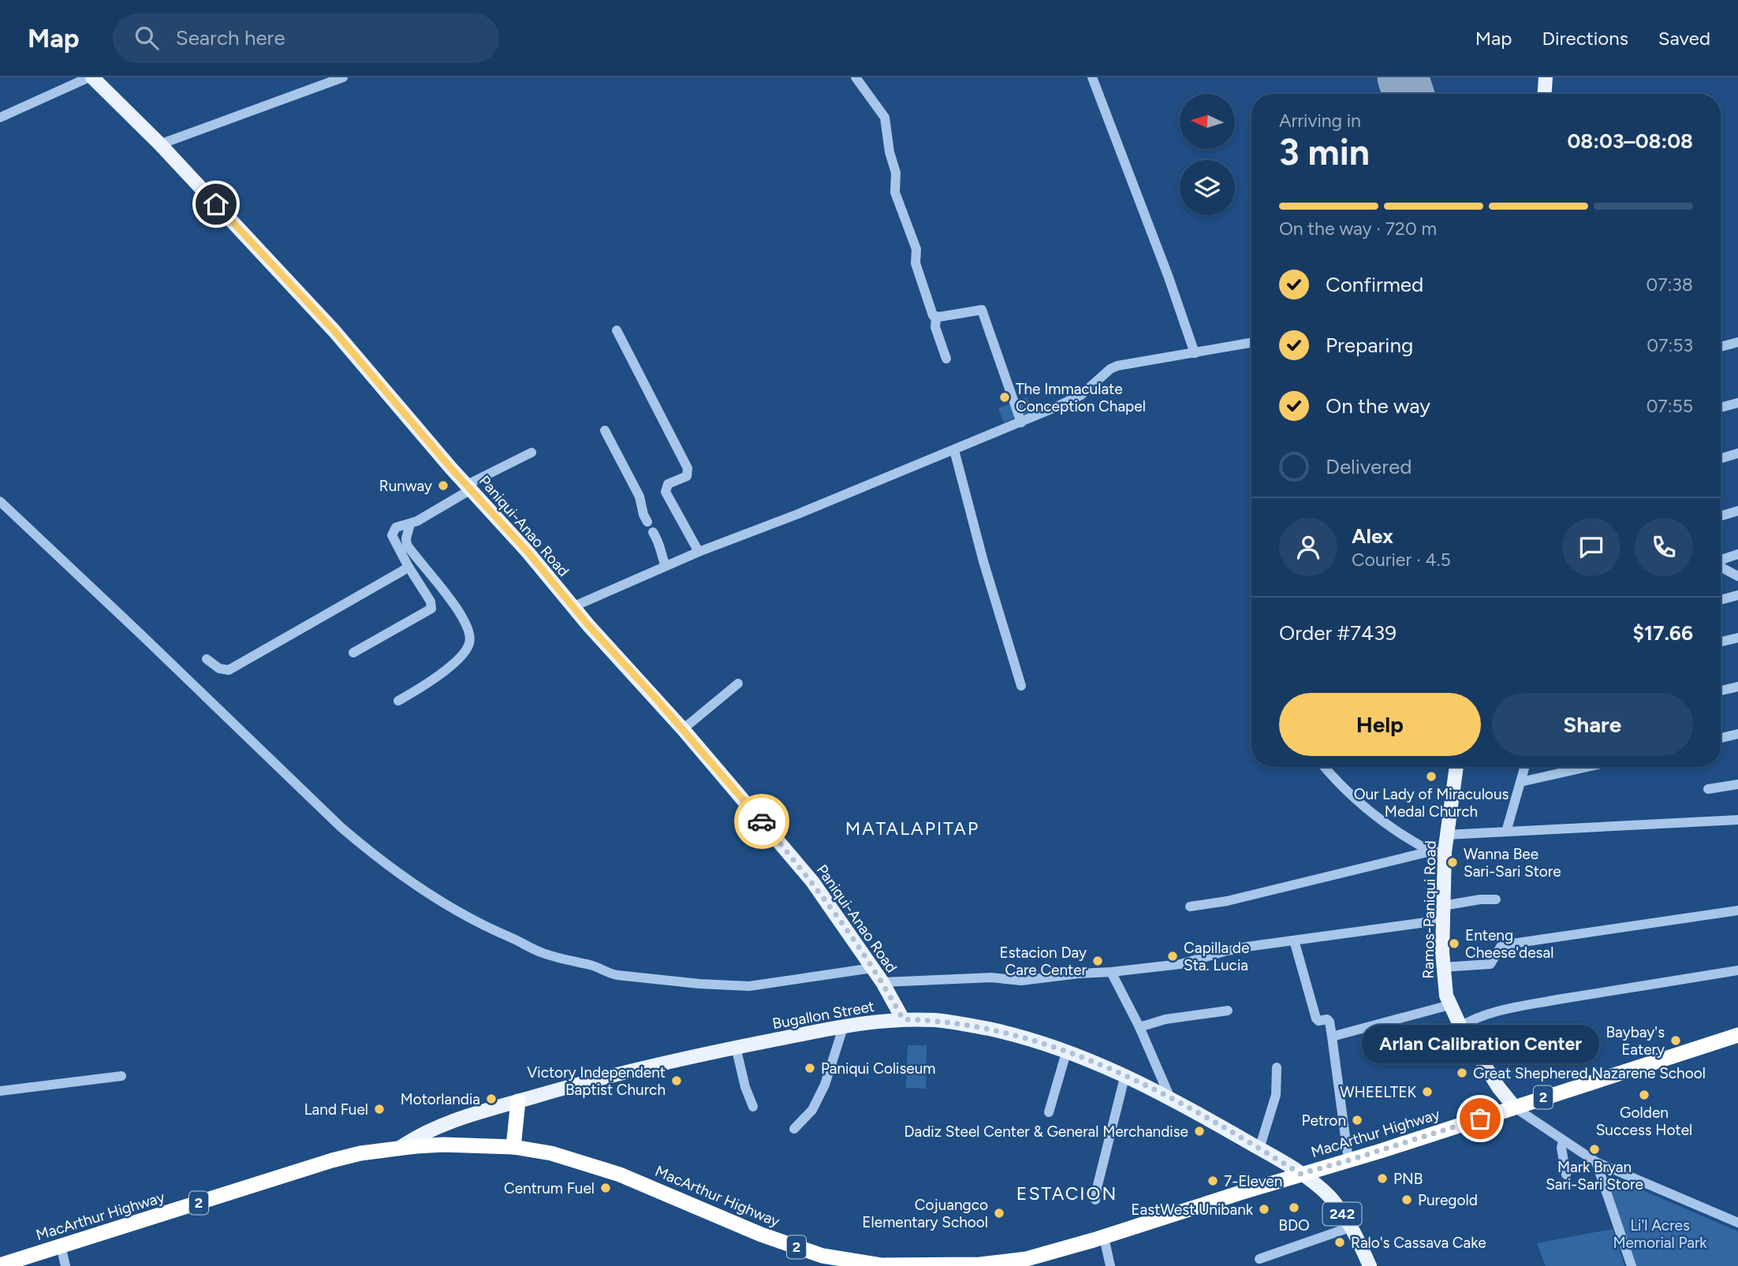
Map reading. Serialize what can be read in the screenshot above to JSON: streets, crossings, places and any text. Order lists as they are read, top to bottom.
{
  "streets": {
    "highway": ["2", "MacArthur Highway"],
    "main road": [
      "Paniqui-Anao Road",
      "Ramos-Paniqui Road",
      "Bugallon Street",
      "242"
    ]
  },
  "crossings": [
    ["Paniqui-Anao Road", "Bugallon Street"],
    ["Ramos-Paniqui Road", "MacArthur Highway"],
    ["Bugallon Street", "MacArthur Highway"],
    ["Bugallon Street", "242"],
    ["MacArthur Highway", "242"]
  ],
  "districts": ["MATALAPITAP", "ESTACION"],
  "parks": ["Li'l Acres Memorial Park"],
  "places": [
    "The Immaculate Conception Chapel",
    "Runway",
    "Our Lady of Miraculous Medal Church",
    "Wanna Bee Sari-Sari Store",
    "Enteng Cheese'desal",
    "Capilla de Sta. Lucia",
    "Estacion Day Care Center",
    "Baybay's Eatery",
    "Paniqui Coliseum",
    "Great Shephered Nazarene School",
    "Victory Independent Baptist Church",
    "WHEELTEK",
    "Golden Success Hotel",
    "Motorlandia",
    "Land Fuel",
    "Arlan Calibration Center",
    "Petron",
    "Dadiz Steel Center & General Merchandise",
    "Mark Bryan Sari-Sari Store",
    "PNB",
    "7-Eleven",
    "Centrum Fuel",
    "Puregold",
    "BDO",
    "EastWest Unibank",
    "Cojuangco Elementary School",
    "Ralo's Cassava Cake"
  ],
  "north": "left",
  "page": {
    "header": "Map",
    "search": "Search here",
    "nav": ["Map", "Directions", "Saved"],
    "heading": ["3 min", "Arriving in", "08:03–08:08"],
    "panel": [
      "Alex",
      "Courier · 4.5",
      "Order #7439",
      "$17.66"
    ],
    "bar": "On the way · 720 m",
    "list": [
      ["Confirmed", "07:38"],
      ["Preparing", "07:53"],
      ["On the way", "07:55"],
      "Delivered"
    ],
    "buttons": ["Help", "Share"],
    "bubble": "Arlan Calibration Center"
  }
}
